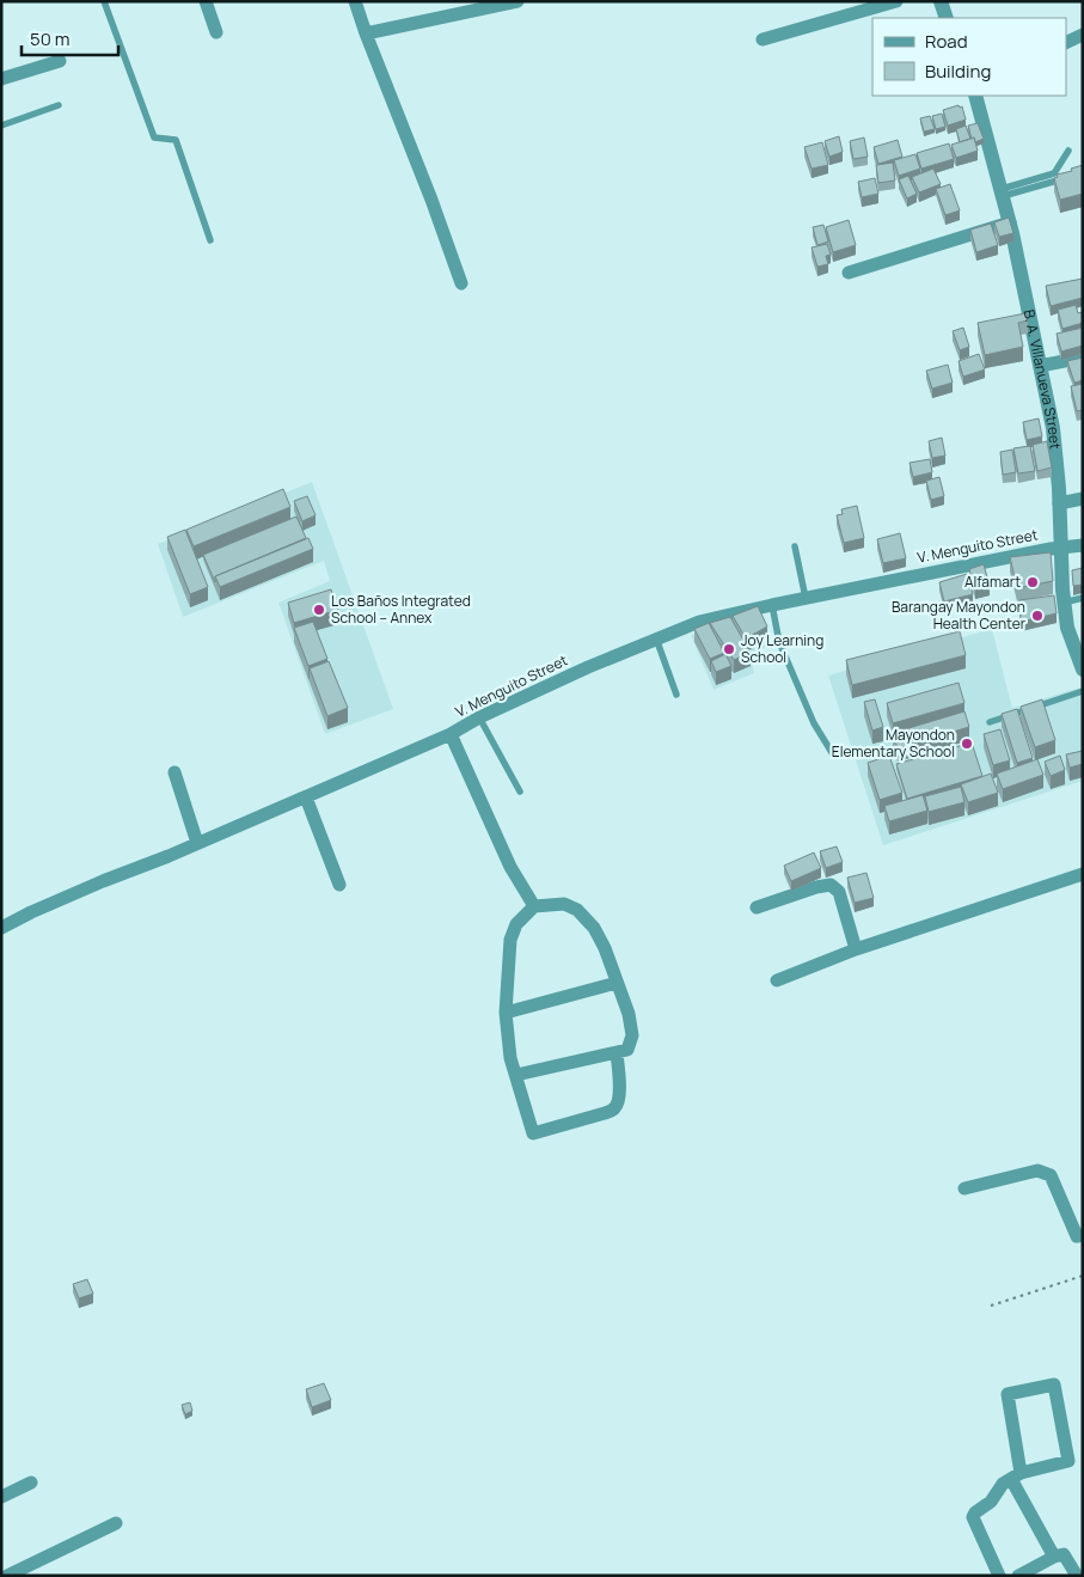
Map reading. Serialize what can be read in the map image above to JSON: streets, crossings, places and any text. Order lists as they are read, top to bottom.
{
  "streets": {
    "street": ["B. A. Villanueva Street", "V. Menguito Street"]
  },
  "crossings": [
    ["B. A. Villanueva Street", "V. Menguito Street"]
  ],
  "places": [
    "Alfamart",
    "Los Baños Integrated School – Annex",
    "Barangay Mayondon Health Center",
    "Joy Learning School",
    "Mayondon Elementary School"
  ],
  "legend": ["Road", "Building"],
  "scale_bar": "50 m"
}
